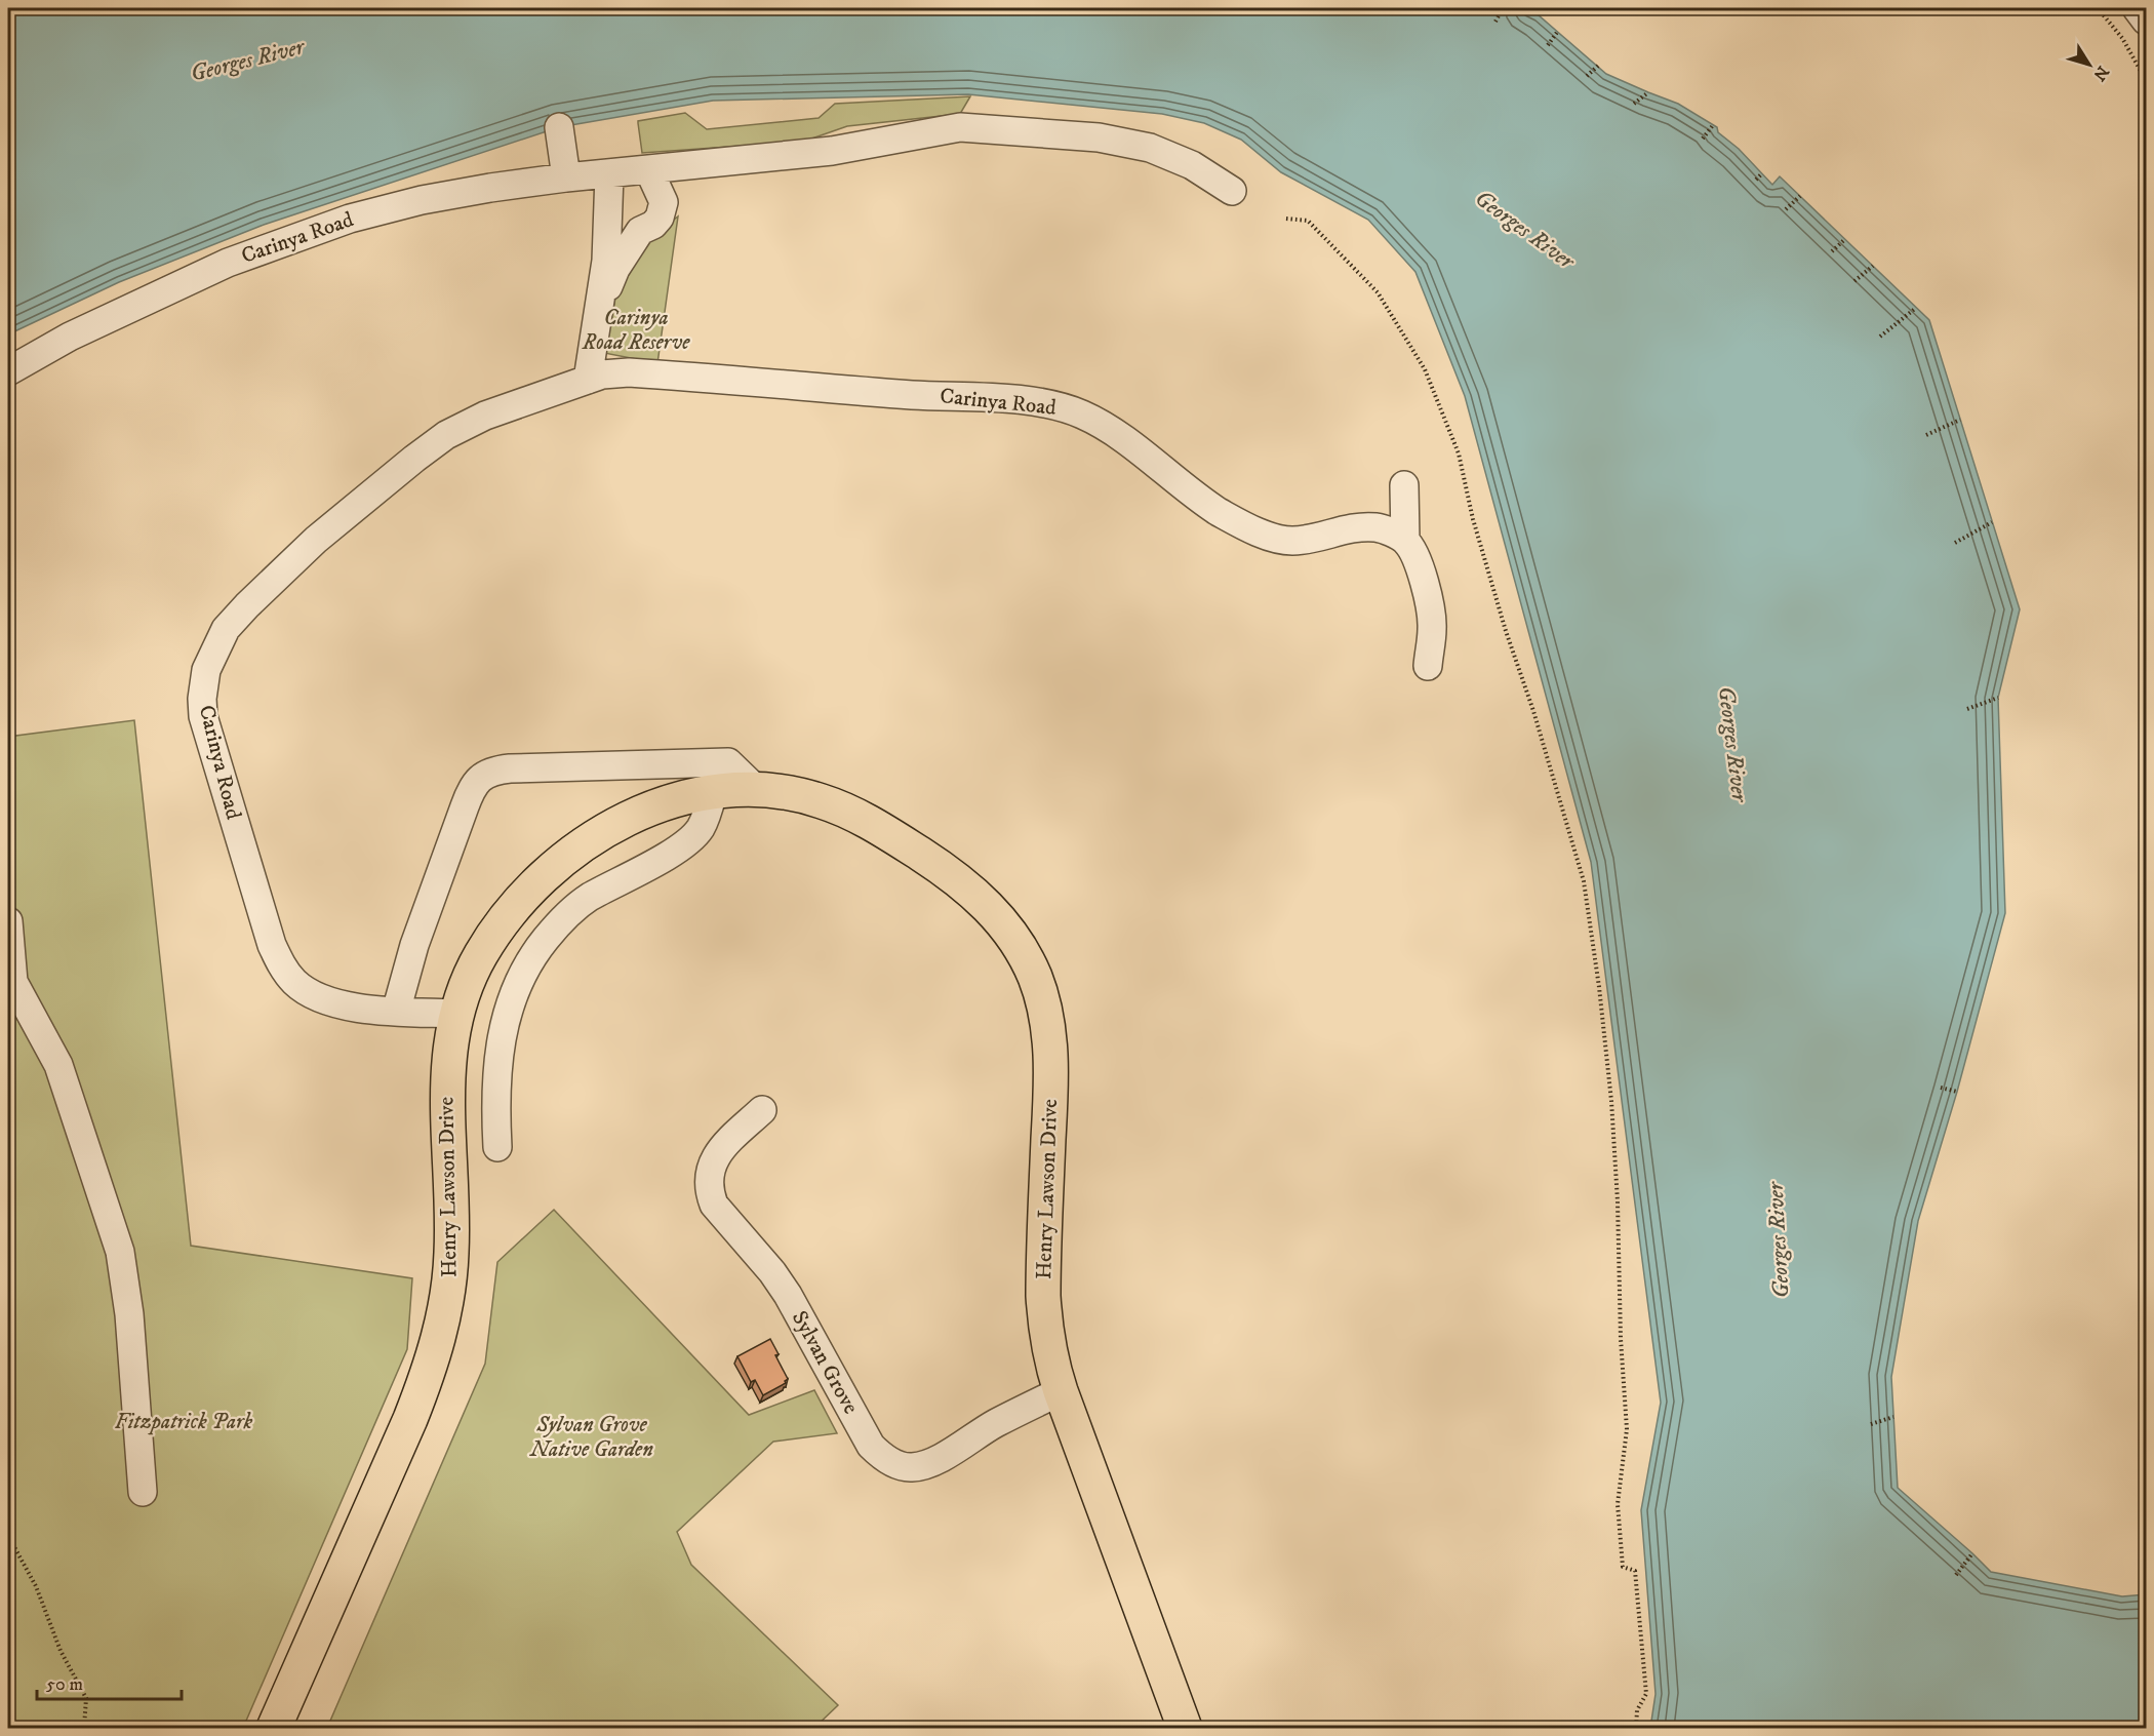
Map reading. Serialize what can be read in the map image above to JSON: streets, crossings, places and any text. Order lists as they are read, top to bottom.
{
  "streets": {
    "main road": ["Henry Lawson Drive"],
    "street": ["Carinya Road", "Sylvan Grove"]
  },
  "crossings": [
    ["Carinya Road", "Henry Lawson Drive"],
    ["Henry Lawson Drive", "Sylvan Grove"]
  ],
  "water": ["Georges River"],
  "parks": ["Carinya Road Reserve", "Fitzpatrick Park", "Sylvan Grove Native Garden"],
  "scale_bar": "50 m",
  "north": "bottom right"
}
